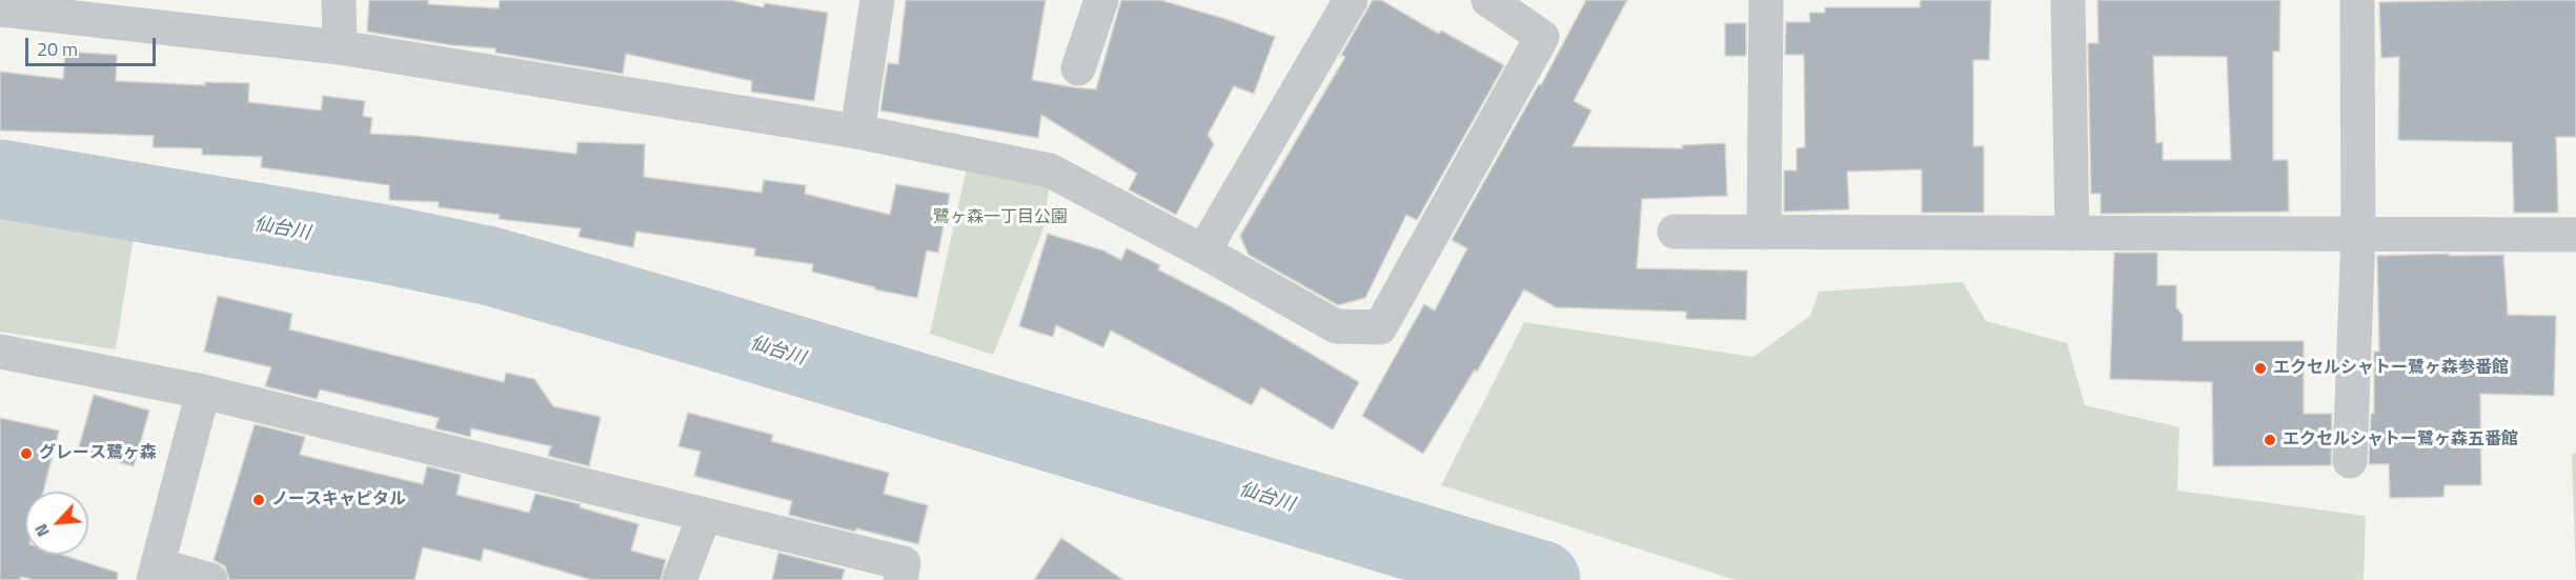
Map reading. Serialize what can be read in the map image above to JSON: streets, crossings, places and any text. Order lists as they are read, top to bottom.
{
  "water": ["仙台川"],
  "parks": ["鷺ヶ森一丁目公園"],
  "places": [
    "エクセルシャトー鷺ヶ森参番館",
    "エクセルシャトー鷺ヶ森五番館",
    "グレース鷺ヶ森",
    "ノースキャピタル"
  ],
  "scale_bar": "20 m",
  "north": "bottom left"
}
